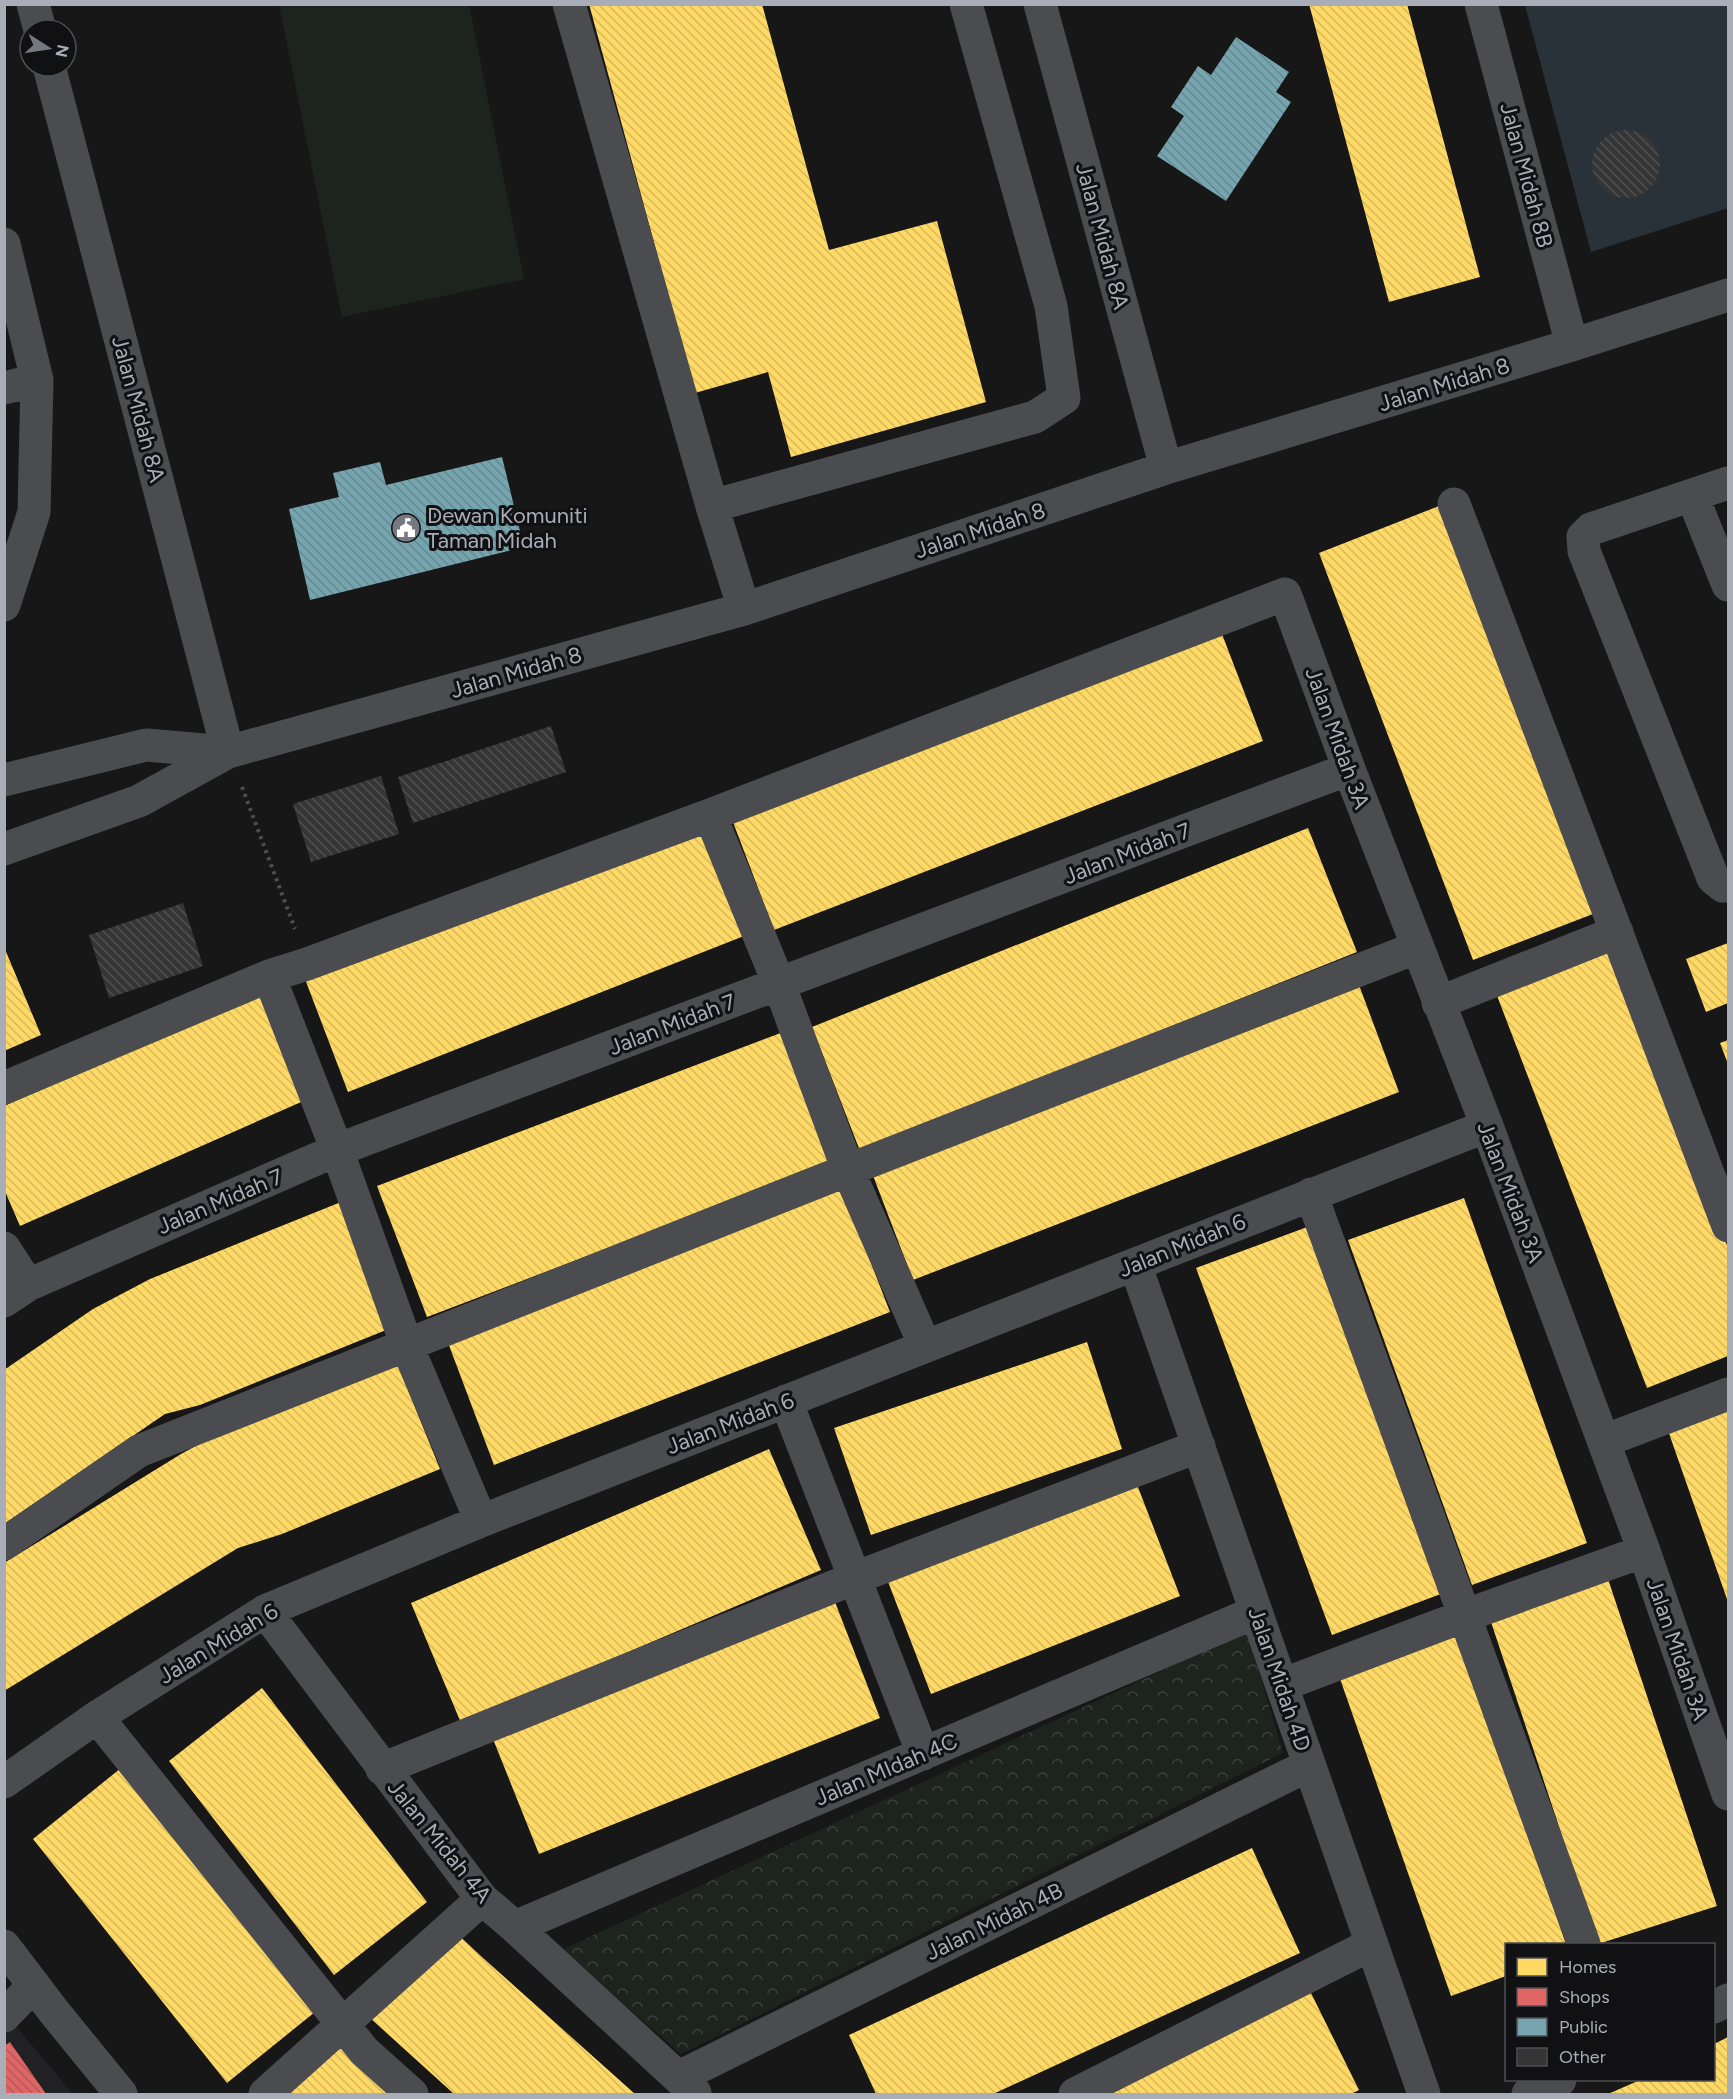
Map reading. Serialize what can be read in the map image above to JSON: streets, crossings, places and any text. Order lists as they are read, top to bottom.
{
  "streets": {
    "street": [
      "Jalan Midah 8B",
      "Jalan Midah 8A",
      "Jalan Midah 8",
      "Jalan Midah 3A",
      "Jalan Midah 7",
      "Jalan Midah 6",
      "Jalan Midah 4D",
      "Jalan MIdah 4C",
      "Jalan Midah 4A",
      "Jalan Midah 4B"
    ]
  },
  "crossings": [
    ["Jalan Midah 8B", "Jalan Midah 8"],
    ["Jalan Midah 8A", "Jalan Midah 8"],
    ["Jalan Midah 3A", "Jalan Midah 7"],
    ["Jalan Midah 3A", "Jalan Midah 6"],
    ["Jalan Midah 6", "Jalan Midah 4D"],
    ["Jalan Midah 6", "Jalan Midah 4A"],
    ["Jalan Midah 4D", "Jalan MIdah 4C"],
    ["Jalan Midah 4D", "Jalan Midah 4B"],
    ["Jalan MIdah 4C", "Jalan Midah 4A"],
    ["Jalan Midah 4A", "Jalan Midah 4B"]
  ],
  "places": {
    "public building": ["Dewan Komuniti Taman Midah"]
  },
  "legend": [
    "Homes",
    "Shops",
    "Public",
    "Other"
  ],
  "north": "right"
}
